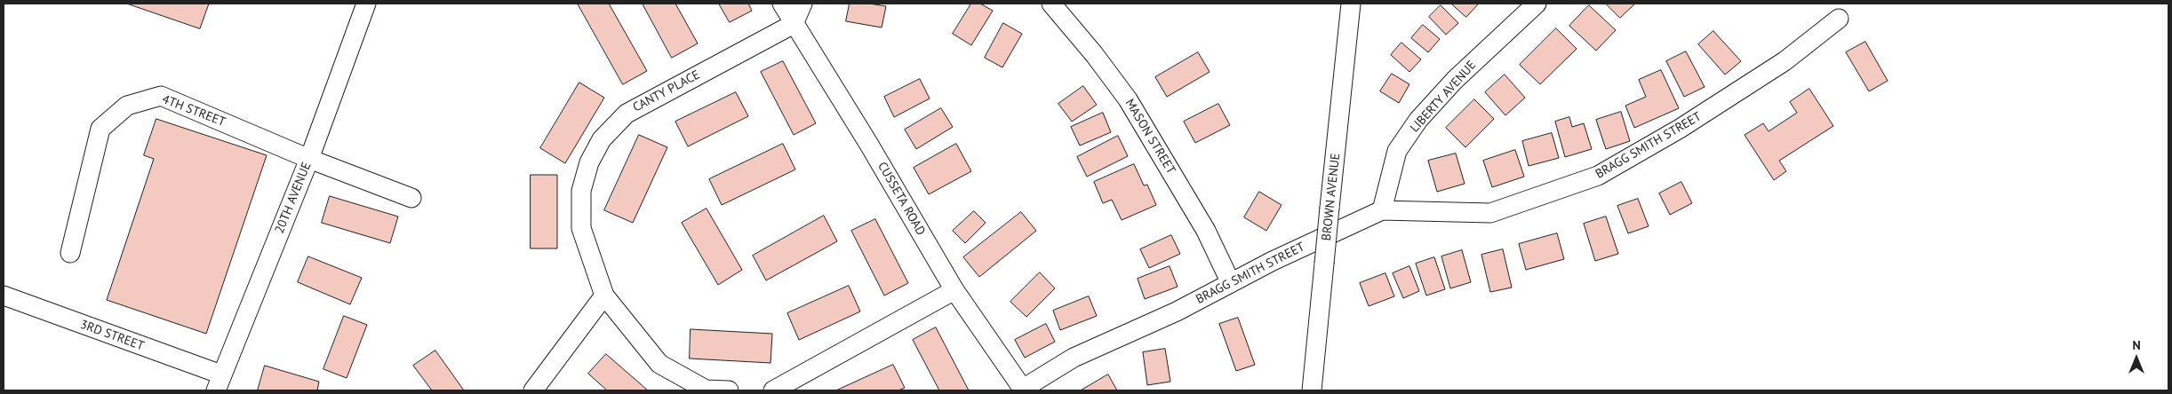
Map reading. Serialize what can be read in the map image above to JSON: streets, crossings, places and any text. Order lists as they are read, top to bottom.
{
  "streets": {
    "street": [
      "CANTY PLACE",
      "LIBERTY AVENUE",
      "4TH STREET",
      "MASON STREET",
      "BRAGG SMITH STREET",
      "BROWN AVENUE",
      "20TH AVENUE",
      "CUSSETA ROAD",
      "3RD STREET"
    ]
  },
  "crossings": [
    ["CANTY PLACE", "CUSSETA ROAD"],
    ["LIBERTY AVENUE", "BRAGG SMITH STREET"],
    ["4TH STREET", "20TH AVENUE"],
    ["MASON STREET", "BRAGG SMITH STREET"],
    ["BRAGG SMITH STREET", "CUSSETA ROAD"],
    ["20TH AVENUE", "3RD STREET"]
  ],
  "north": "top"
}
